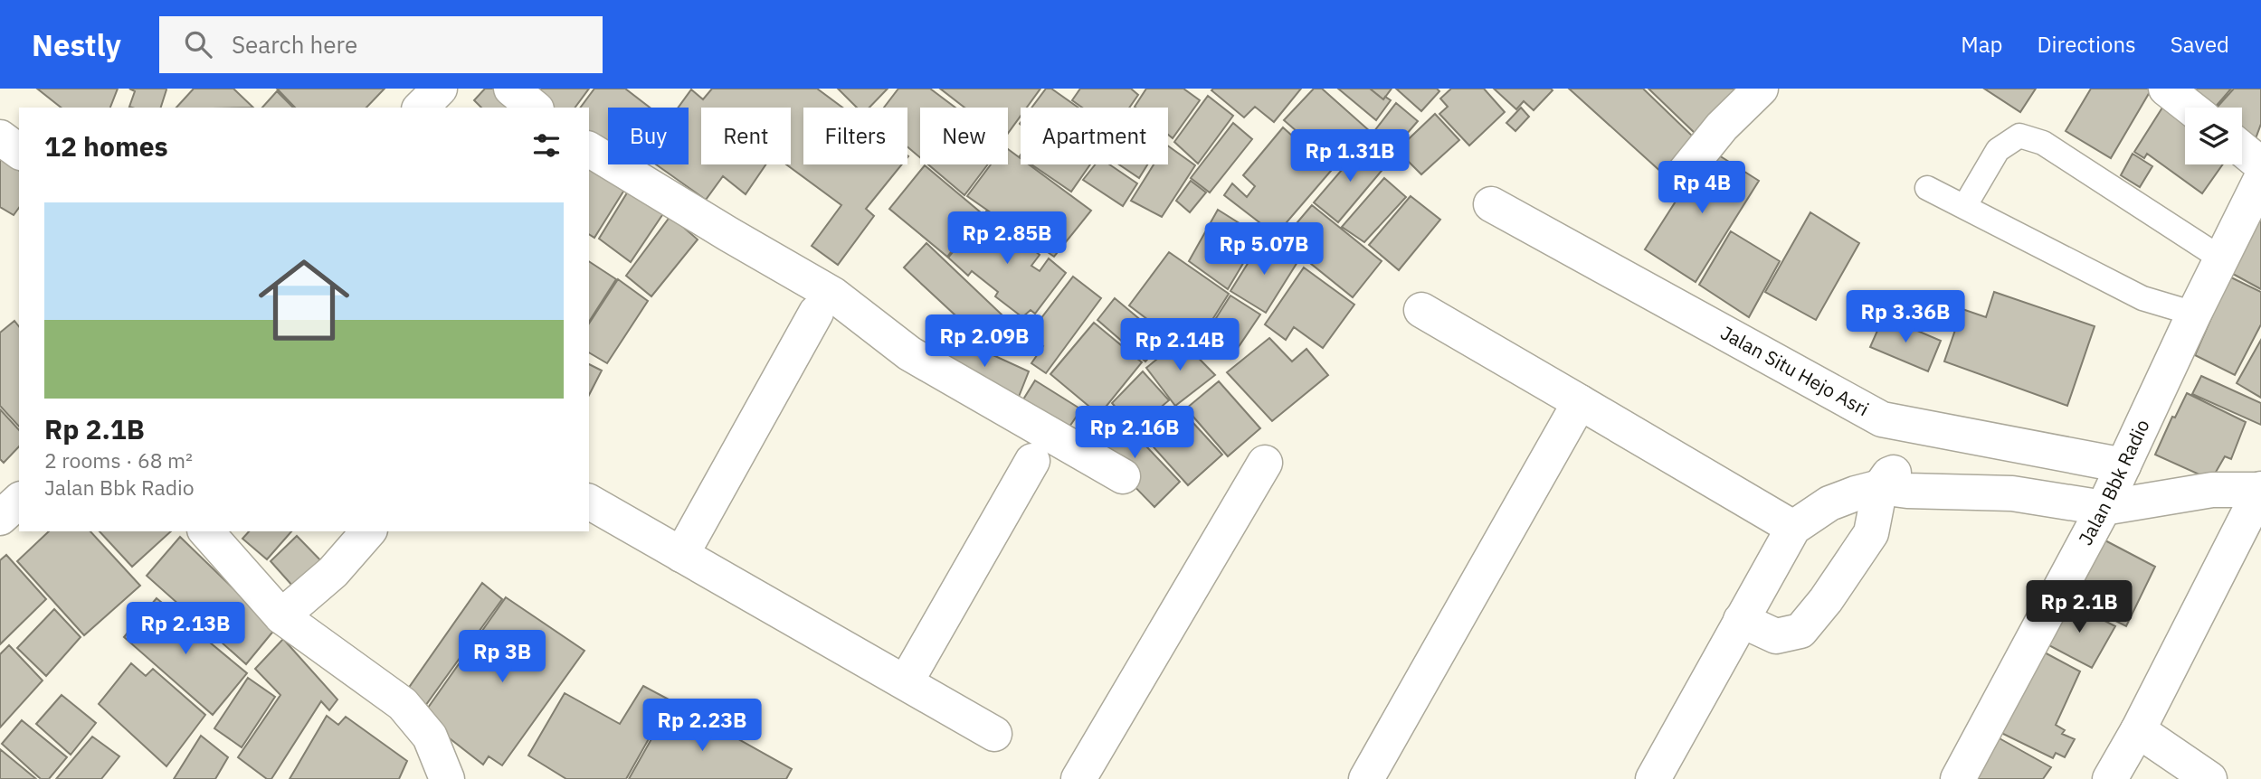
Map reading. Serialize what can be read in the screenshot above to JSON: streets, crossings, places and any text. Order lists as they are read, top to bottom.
{
  "streets": {
    "street": ["Jalan Situ Hejo Asri", "Jalan Bbk Radio"]
  },
  "crossings": [
    ["Jalan Situ Hejo Asri", "Jalan Bbk Radio"]
  ],
  "page": {
    "header": "Nestly",
    "search": "Search here",
    "nav": ["Map", "Directions", "Saved"],
    "chip": [
      "Buy",
      "Rent",
      "Filters",
      "New",
      "Apartment"
    ],
    "heading": "12 homes",
    "price": [
      "Rp 1.31B",
      "Rp 4B",
      "Rp 2.85B",
      "Rp 5.07B",
      "Rp 3.36B",
      "Rp 2.09B",
      "Rp 2.14B",
      "Rp 2.16B",
      "Rp 2.1B",
      "Rp 2.13B",
      "Rp 3B",
      "Rp 2.23B"
    ],
    "list": [
      {
        "name": "Rp 2.1B",
        "note": "2 rooms · 68 m² · Jalan Bbk Radio"
      }
    ]
  }
}
